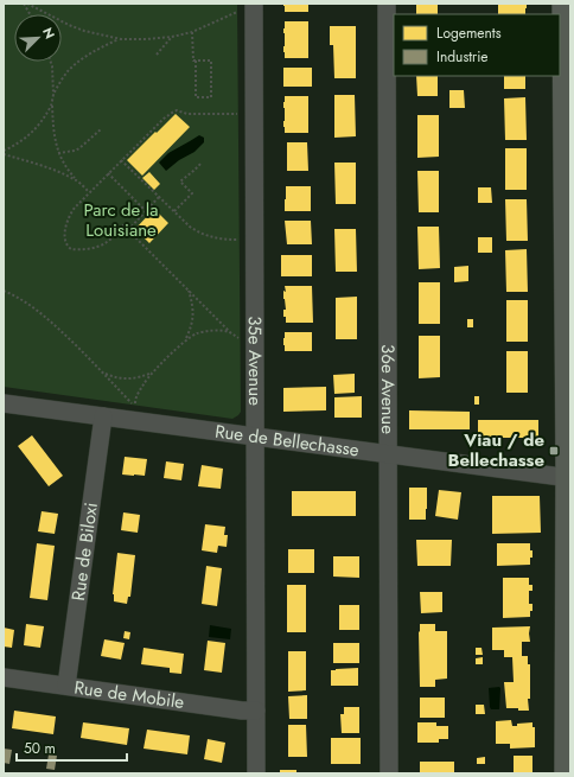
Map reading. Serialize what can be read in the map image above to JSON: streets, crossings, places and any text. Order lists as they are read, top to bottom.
{
  "streets": {
    "street": [
      "35e Avenue",
      "36e Avenue",
      "Rue de Bellechasse",
      "Rue de Biloxi",
      "Rue de Mobile"
    ]
  },
  "crossings": [
    ["35e Avenue", "Rue de Bellechasse"],
    ["35e Avenue", "Rue de Mobile"],
    ["36e Avenue", "Rue de Bellechasse"],
    ["Rue de Bellechasse", "Rue de Biloxi"],
    ["Rue de Biloxi", "Rue de Mobile"]
  ],
  "parks": ["Parc de la Louisiane"],
  "places": {
    "transit": ["Viau / de Bellechasse"]
  },
  "legend": ["Logements", "Industrie"],
  "scale_bar": "50 m",
  "north": "top right"
}
